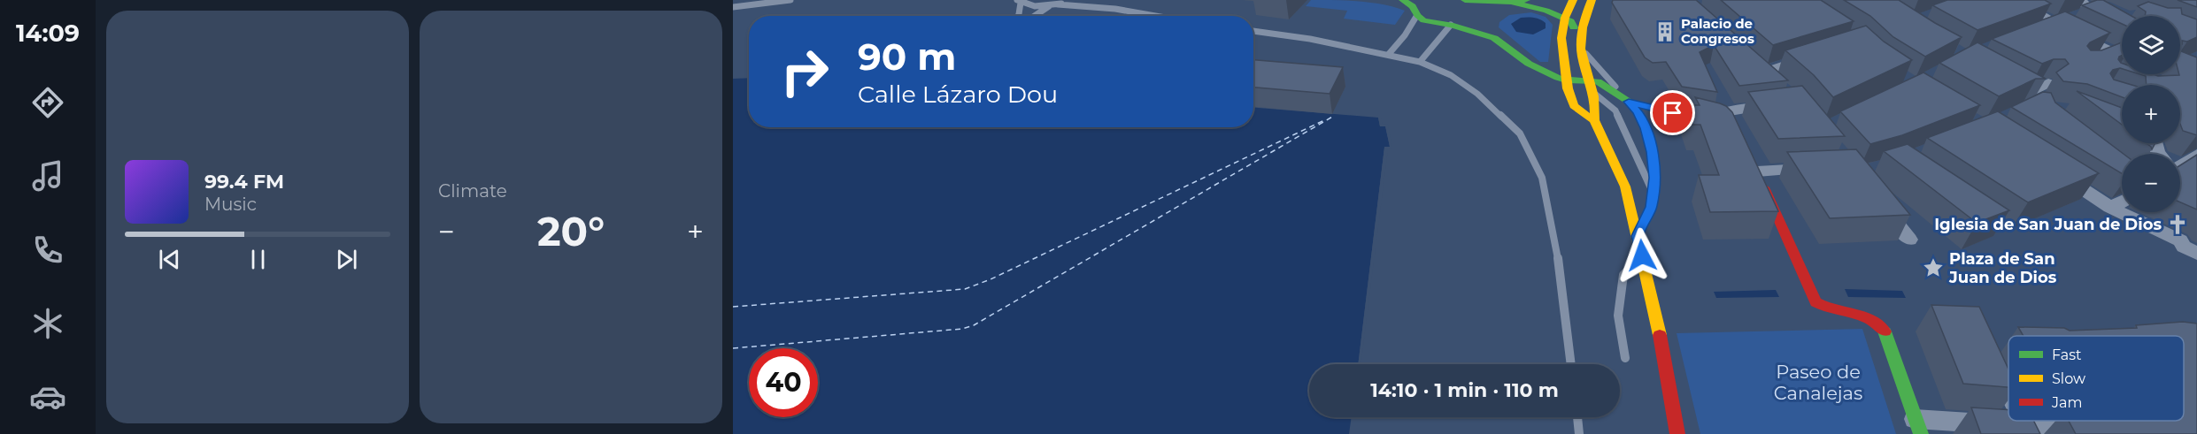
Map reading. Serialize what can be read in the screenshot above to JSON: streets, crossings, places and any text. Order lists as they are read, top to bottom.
{
  "parks": ["Paseo de Canalejas"],
  "places": {
    "building": ["Palacio de Congresos"],
    "church": ["Iglesia de San Juan de Dios"],
    "place": ["Plaza de San Juan de Dios"]
  },
  "legend": ["Fast", "Slow", "Jam"],
  "page": {
    "tabs": "14:09",
    "tile": "Climate",
    "map_buttons": ["+", "−"],
    "turn": ["90 m", "Calle Lázaro Dou"],
    "song": ["99.4 FM", "Music"],
    "heat": ["−", "20°", "+"],
    "limit": "40",
    "trip": "14:10 · 1 min · 110 m"
  }
}
